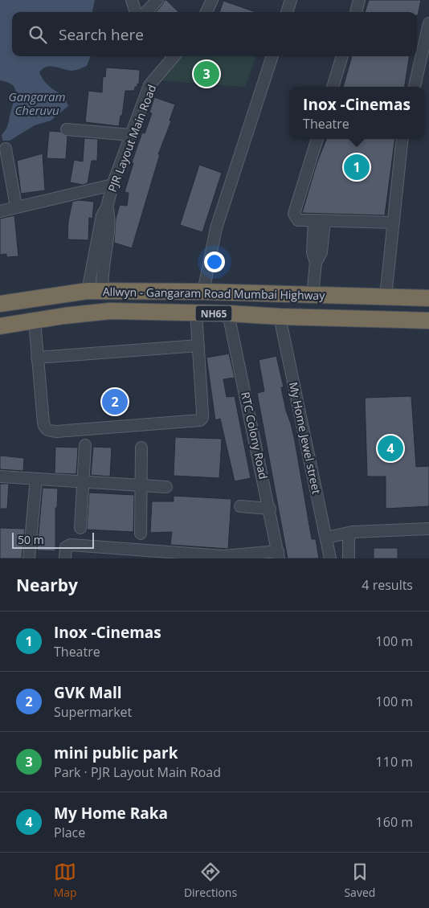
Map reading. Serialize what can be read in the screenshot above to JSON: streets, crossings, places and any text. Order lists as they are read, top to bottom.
{
  "streets": {
    "highway": ["Allwyn - Gangaram Road Mumbai Highway", "NH65"],
    "street": ["PJR Layout Main Road", "RTC Colony Road", "My Home Jewel street"]
  },
  "crossings": [
    ["PJR Layout Main Road", "Allwyn - Gangaram Road Mumbai Highway"],
    ["Allwyn - Gangaram Road Mumbai Highway", "RTC Colony Road"],
    ["Allwyn - Gangaram Road Mumbai Highway", "My Home Jewel street"]
  ],
  "water": ["Gangaram Cheruvu"],
  "scale_bar": "50 m",
  "page": {
    "search": "Search here",
    "pins": [
      "3",
      "1",
      "2",
      "4"
    ],
    "popup": ["Inox -Cinemas", "Theatre"],
    "scale": "50 m",
    "heading": ["Nearby", "4 results"],
    "list": [
      {
        "mark": "1",
        "name": "Inox -Cinemas",
        "note": "Theatre",
        "value": "100 m"
      },
      {
        "mark": "2",
        "name": "GVK Mall",
        "note": "Supermarket",
        "value": "100 m"
      },
      {
        "mark": "3",
        "name": "mini public park",
        "note": "Park · PJR Layout Main Road",
        "value": "110 m"
      },
      {
        "mark": "4",
        "name": "My Home Raka",
        "note": "Place",
        "value": "160 m"
      }
    ],
    "nav": ["Map", "Directions", "Saved"]
  }
}
